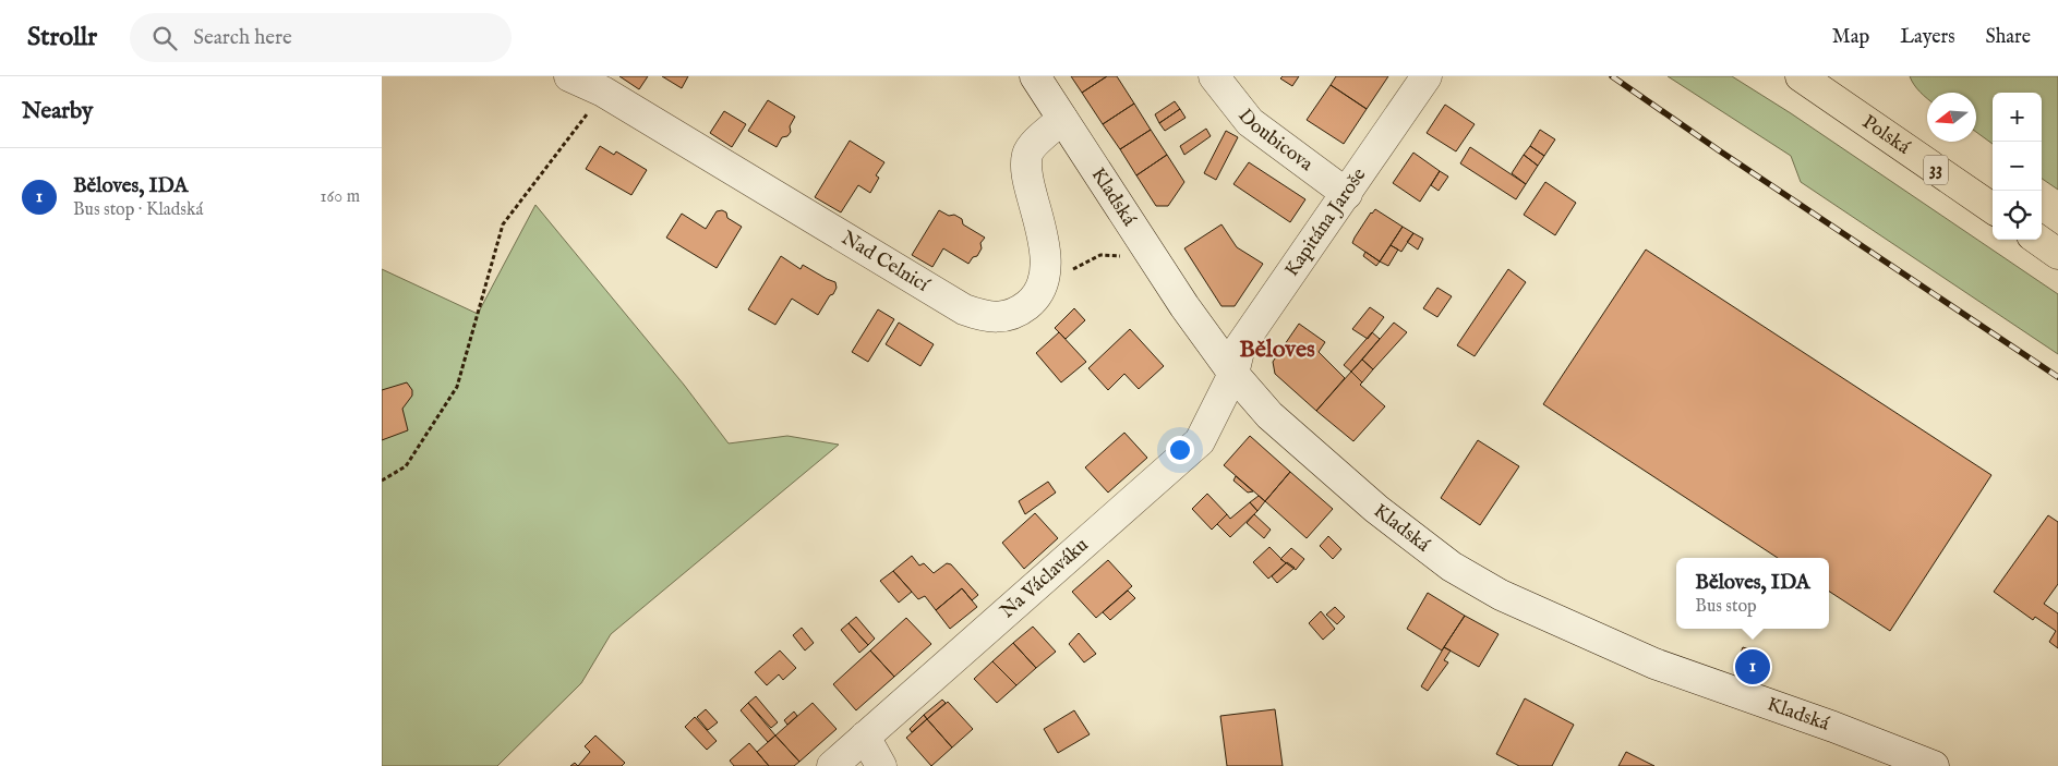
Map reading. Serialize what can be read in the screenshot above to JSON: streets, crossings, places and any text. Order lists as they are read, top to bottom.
{
  "streets": {
    "main road": ["Polská", "33"],
    "street": [
      "Doubicova",
      "Kladská",
      "Kapitána Jaroše",
      "Nad Celnicí",
      "Na Václaváku"
    ]
  },
  "crossings": [
    ["Doubicova", "Kapitána Jaroše"],
    ["Kladská", "Kapitána Jaroše"],
    ["Kladská", "Na Václaváku"],
    ["Kapitána Jaroše", "Na Václaváku"]
  ],
  "districts": ["Běloves"],
  "north": "left",
  "page": {
    "header": "Strollr",
    "search": "Search here",
    "nav": ["Map", "Layers", "Share"],
    "heading": "Nearby",
    "map_buttons": ["+", "−"],
    "list": [
      {
        "mark": "1",
        "name": "Běloves, IDA",
        "note": "Bus stop · Kladská",
        "value": "160 m"
      }
    ],
    "popup": ["Běloves, IDA", "Bus stop"],
    "pins": "1"
  }
}
